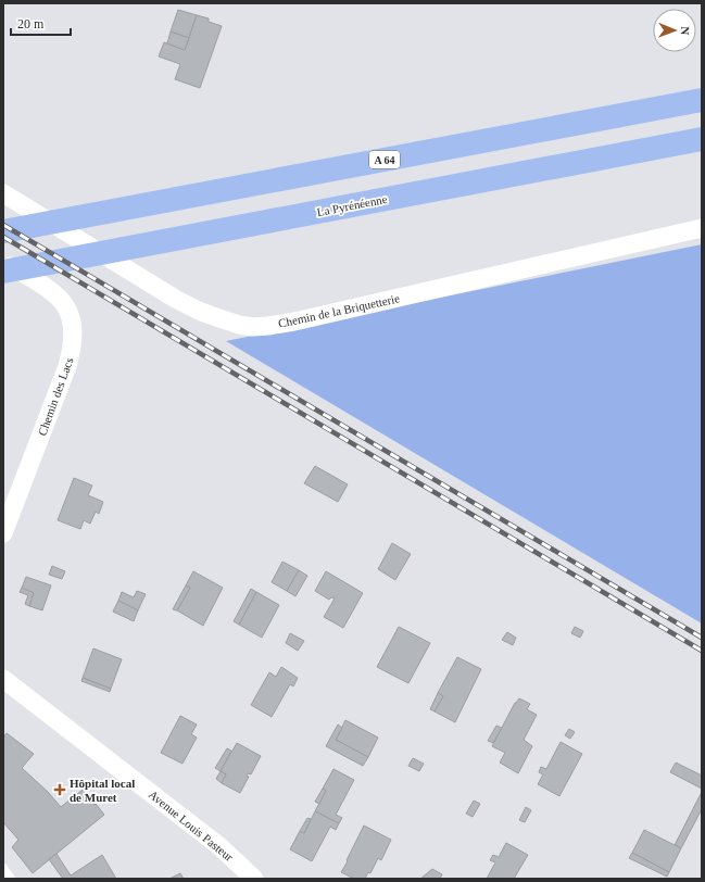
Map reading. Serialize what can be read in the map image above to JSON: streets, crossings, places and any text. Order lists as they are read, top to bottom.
{
  "streets": {
    "highway": ["A 64", "La Pyrénéenne"],
    "street": ["Chemin de la Briquetterie", "Chemin des Lacs", "Avenue Louis Pasteur"]
  },
  "places": {
    "health": ["Hôpital local de Muret"]
  },
  "scale_bar": "20 m",
  "north": "right"
}
